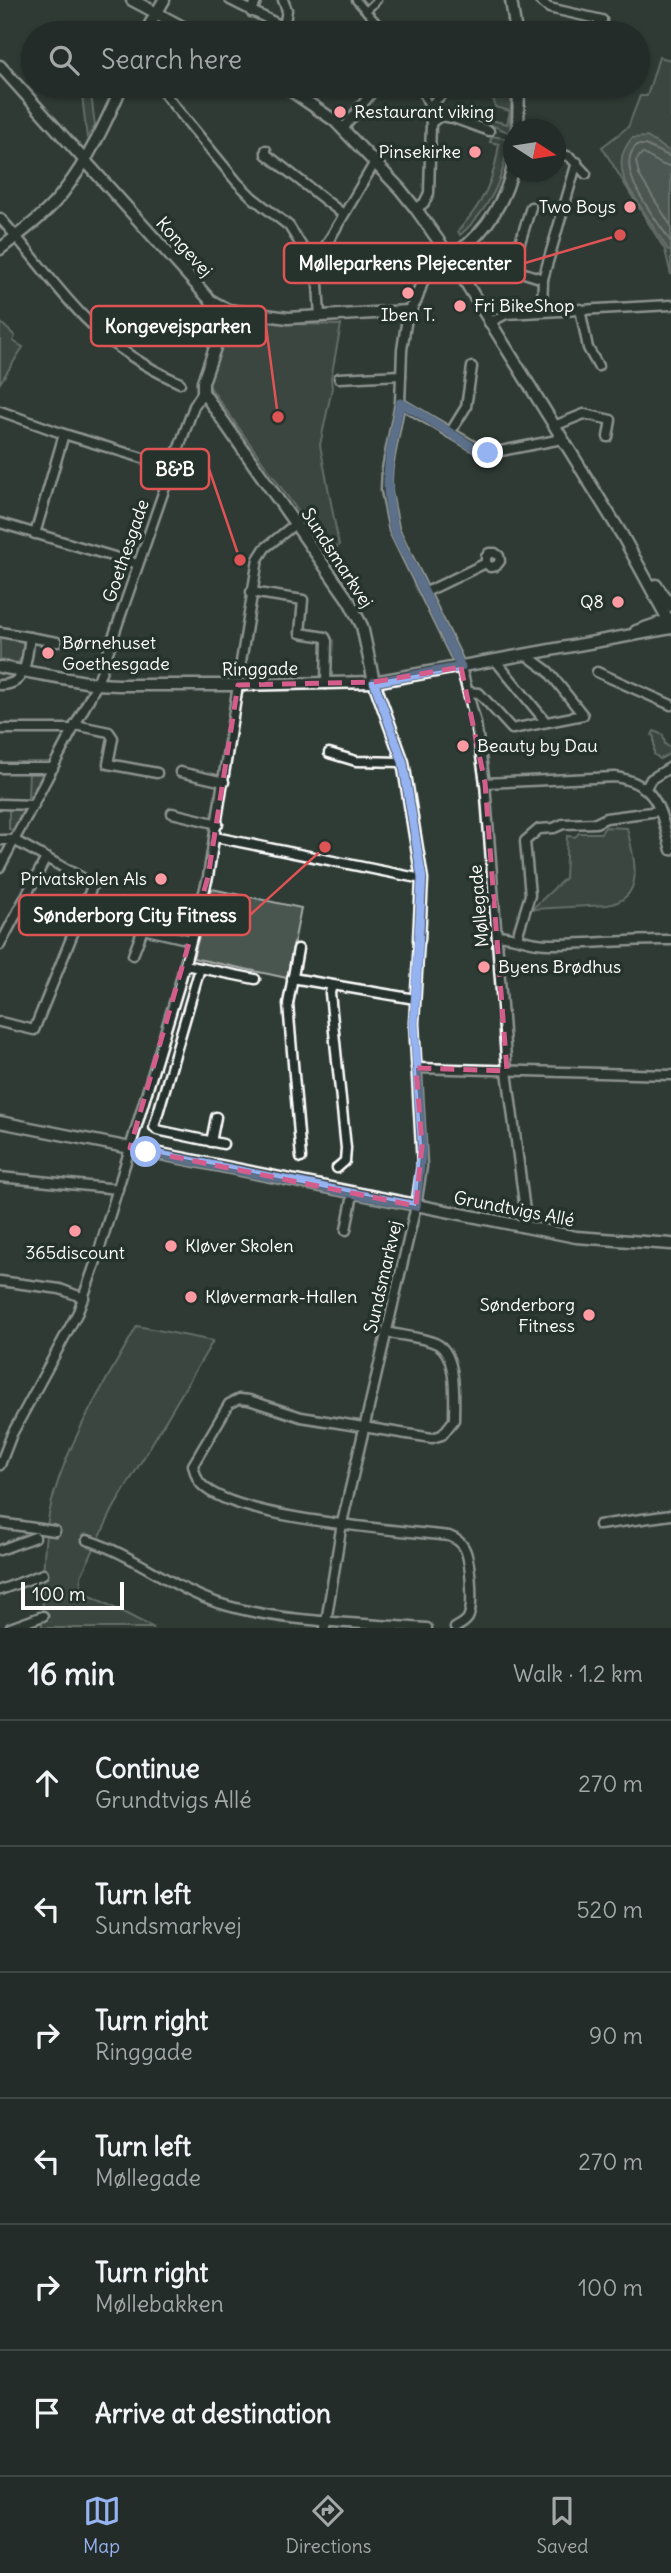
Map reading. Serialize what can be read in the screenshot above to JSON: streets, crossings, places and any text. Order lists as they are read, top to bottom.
{
  "streets": {
    "street": [
      "Kongevej",
      "Goethesgade",
      "Sundsmarkvej",
      "Ringgade",
      "Møllegade",
      "Grundtvigs Allé"
    ]
  },
  "crossings": [
    ["Kongevej", "Goethesgade"],
    ["Goethesgade", "Sundsmarkvej"],
    ["Goethesgade", "Ringgade"],
    ["Sundsmarkvej", "Ringgade"],
    ["Sundsmarkvej", "Grundtvigs Allé"],
    ["Ringgade", "Møllegade"],
    ["Møllegade", "Grundtvigs Allé"]
  ],
  "places": [
    "Restaurant viking",
    "Pinsekirke",
    "Two Boys",
    "Mølleparkens Plejecenter",
    "Iben T.",
    "Fri BikeShop",
    "Kongevejsparken",
    "B&B",
    "Q8",
    "Børnehuset Goethesgade",
    "Beauty by Dau",
    "Sønderborg City Fitness",
    "Privatskolen Als",
    "Byens Brødhus",
    "365discount",
    "Kløver Skolen",
    "Kløvermark-Hallen",
    "Sønderborg Fitness"
  ],
  "scale_bar": "100 m",
  "north": "right",
  "page": {
    "search": "Search here",
    "scale": "100 m",
    "heading": ["16 min", "Walk · 1.2 km"],
    "list": [
      ["Continue", "Grundtvigs Allé", "270 m"],
      ["Turn left", "Sundsmarkvej", "520 m"],
      ["Turn right", "Ringgade", "90 m"],
      ["Turn left", "Møllegade", "270 m"],
      ["Turn right", "Møllebakken", "100 m"],
      "Arrive at destination"
    ],
    "nav": ["Map", "Directions", "Saved"]
  }
}
